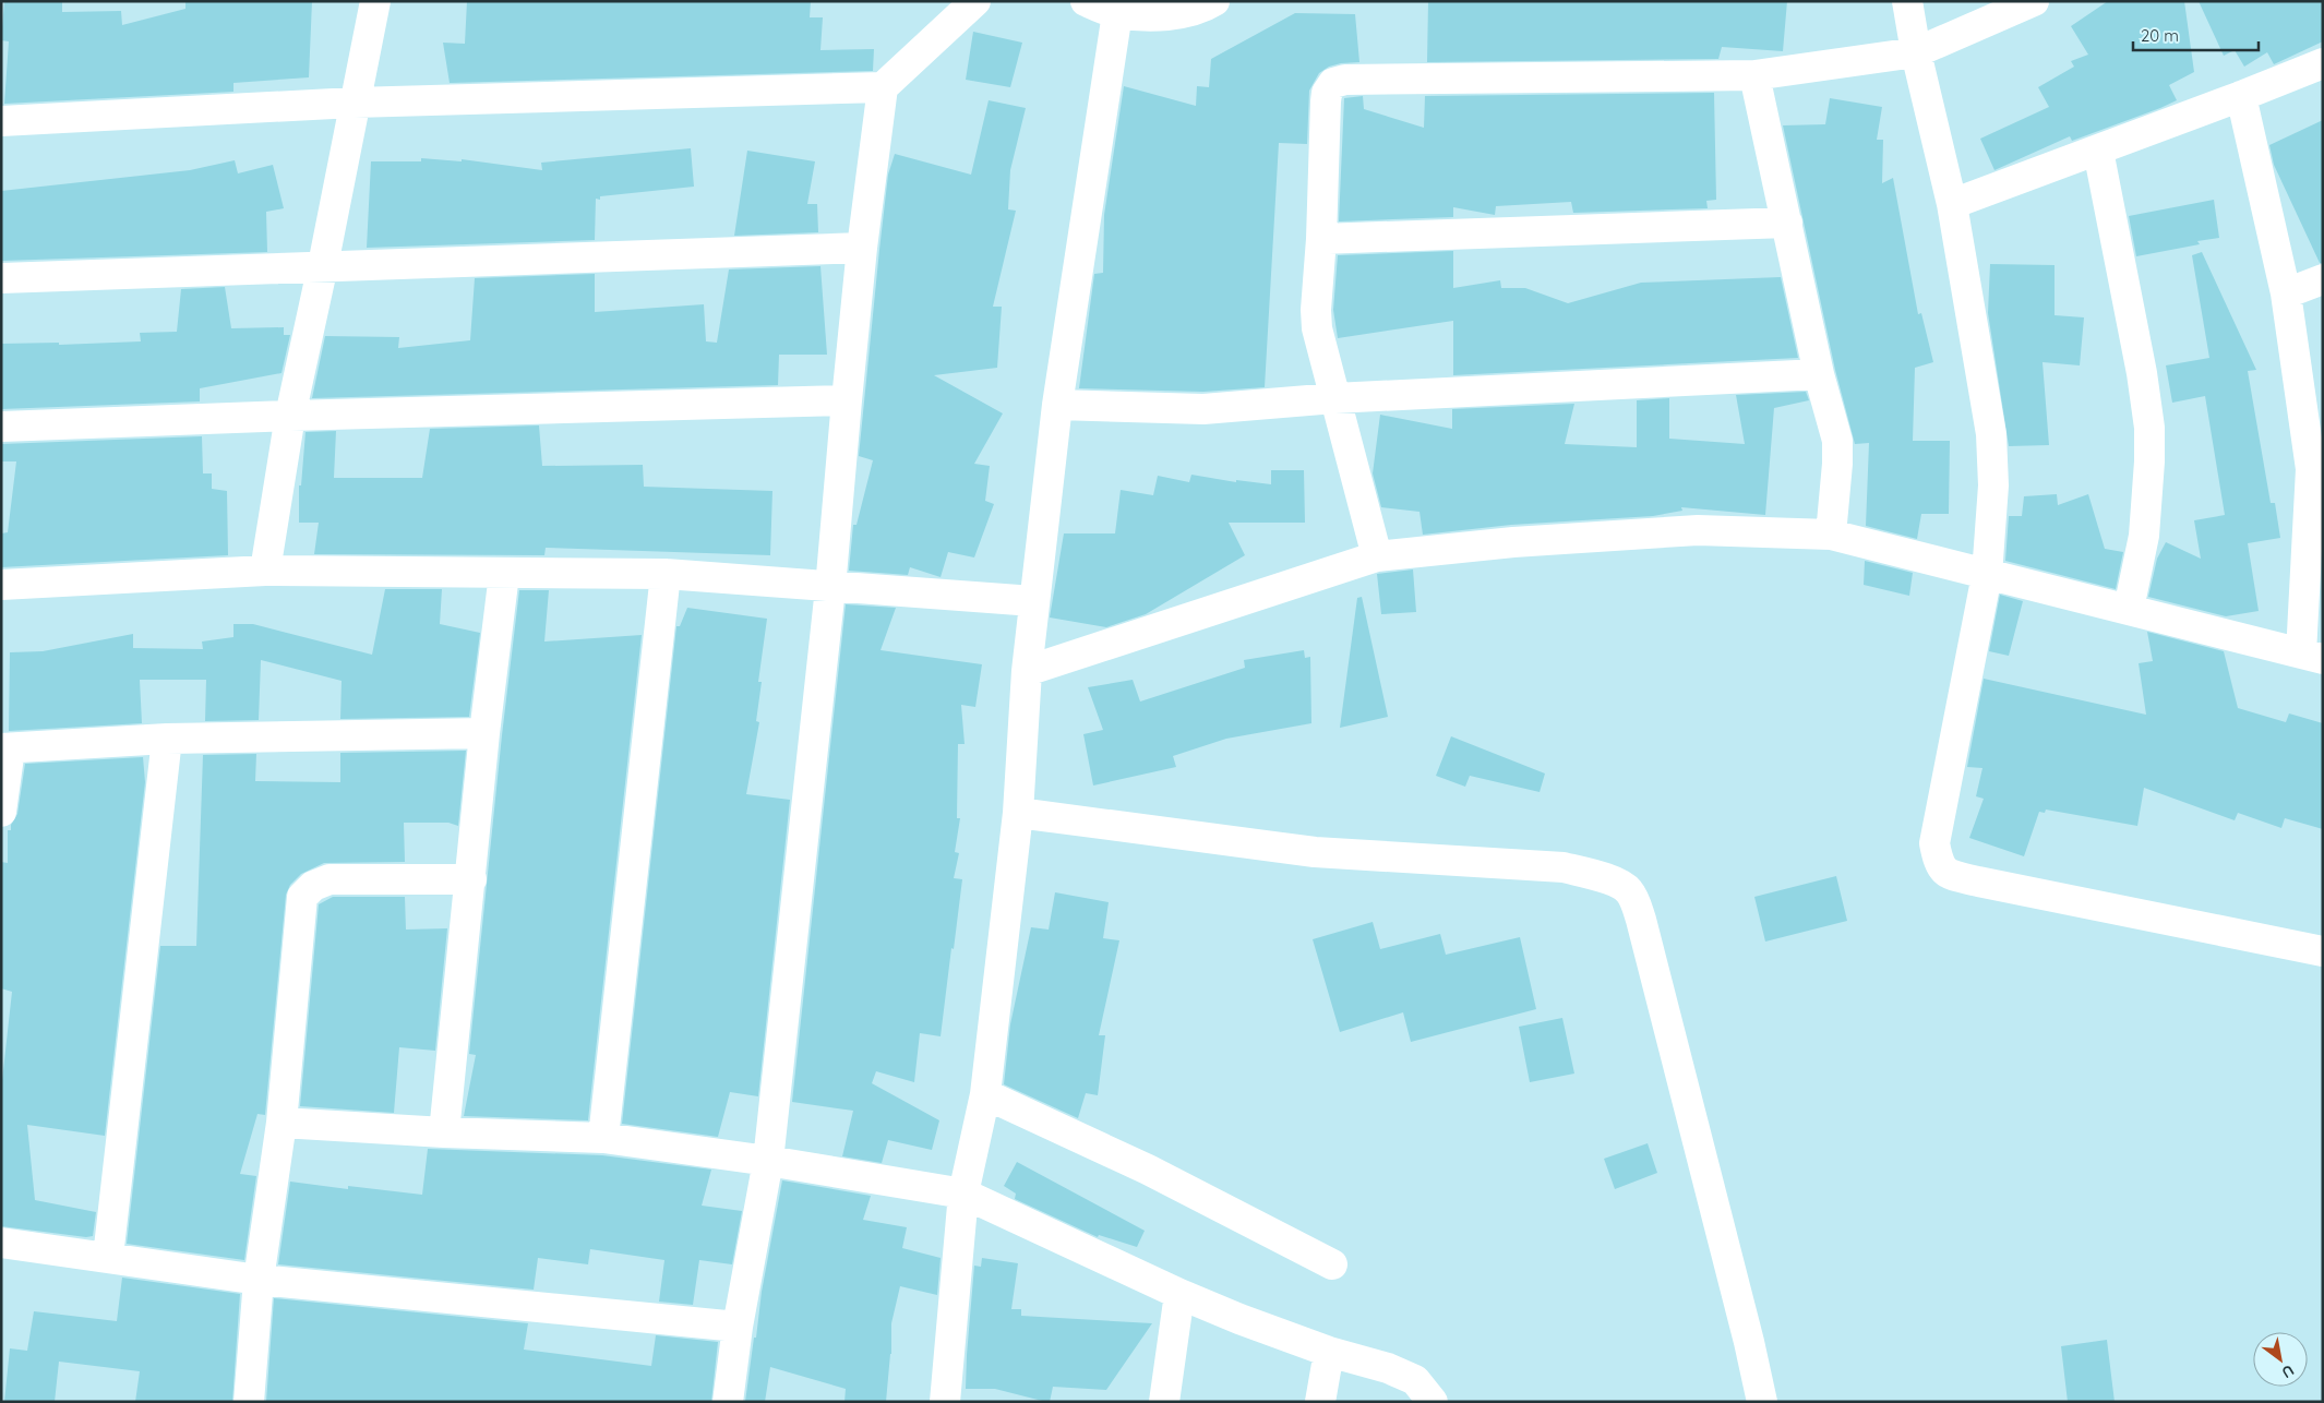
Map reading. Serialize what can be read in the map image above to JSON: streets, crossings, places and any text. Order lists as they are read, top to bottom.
{
  "scale_bar": "20 m",
  "north": "bottom right"
}
